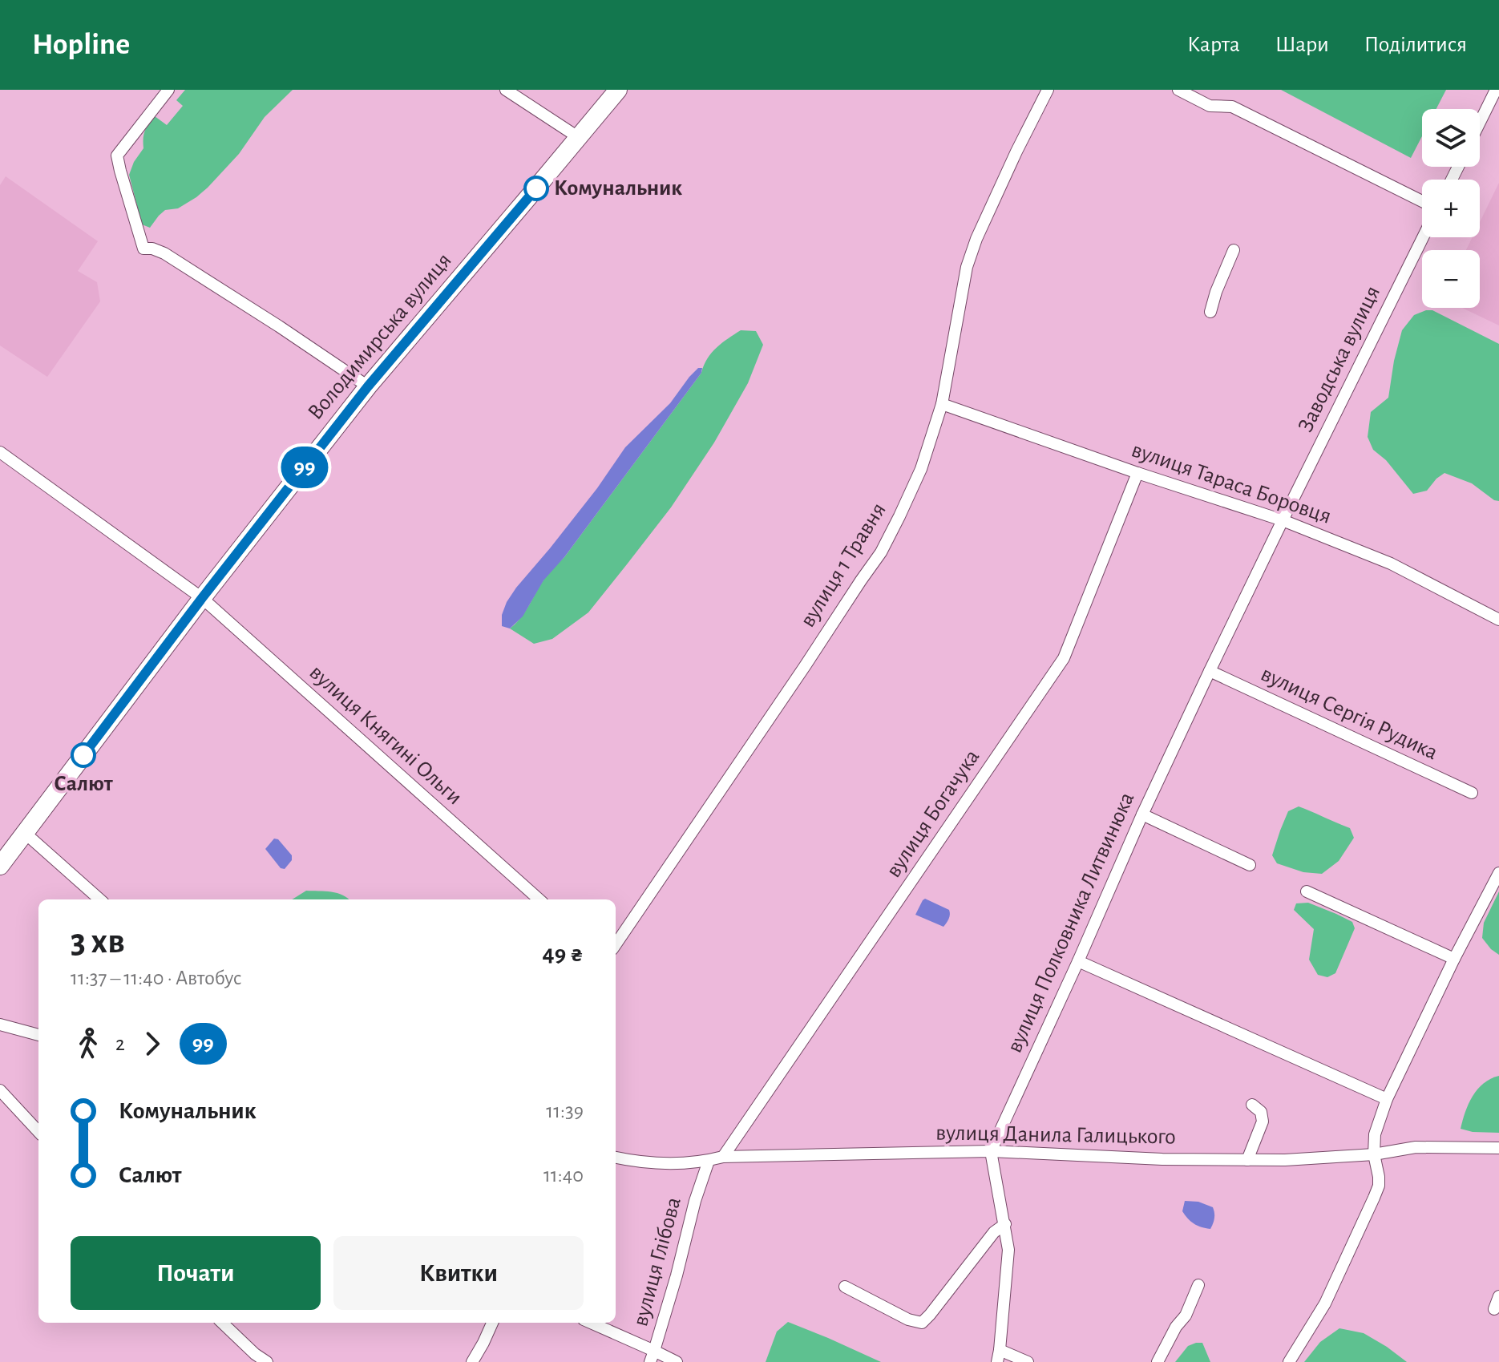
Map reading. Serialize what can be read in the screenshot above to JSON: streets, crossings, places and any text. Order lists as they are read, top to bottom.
{
  "streets": {
    "main road": ["Володимирська вулиця"],
    "street": [
      "Заводська вулиця",
      "вулиця Тараса Боровця",
      "вулиця 1 Травня",
      "вулиця Сергія Рудика",
      "вулиця Княгині Ольги",
      "вулиця Богачука",
      "вулиця Полковника Литвинюка",
      "вулиця Данила Галицького",
      "вулиця Глібова"
    ]
  },
  "crossings": [
    ["Володимирська вулиця", "вулиця Княгині Ольги"],
    ["Заводська вулиця", "вулиця Тараса Боровця"],
    ["Заводська вулиця", "вулиця Полковника Литвинюка"],
    ["вулиця Тараса Боровця", "вулиця 1 Травня"],
    ["вулиця Тараса Боровця", "вулиця Богачука"],
    ["вулиця Тараса Боровця", "вулиця Полковника Литвинюка"],
    ["вулиця Сергія Рудика", "вулиця Полковника Литвинюка"],
    ["вулиця Богачука", "вулиця Данила Галицького"],
    ["вулиця Полковника Литвинюка", "вулиця Данила Галицького"],
    ["вулиця Данила Галицького", "вулиця Глібова"]
  ],
  "places": ["Комунальник", "Салют"],
  "lines": ["bus line 99"],
  "page": {
    "header": "Hopline",
    "nav": ["Карта", "Шари", "Поділитися"],
    "on_map": "99",
    "map_buttons": ["+", "−"],
    "heading": ["3 хв", "11:37 – 11:40 · Автобус", "49 ₴"],
    "legs": ["2", "99"],
    "list": [
      {
        "name": "Комунальник",
        "value": "11:39"
      },
      {
        "name": "Салют",
        "value": "11:40"
      }
    ],
    "buttons": ["Почати", "Квитки"]
  }
}
